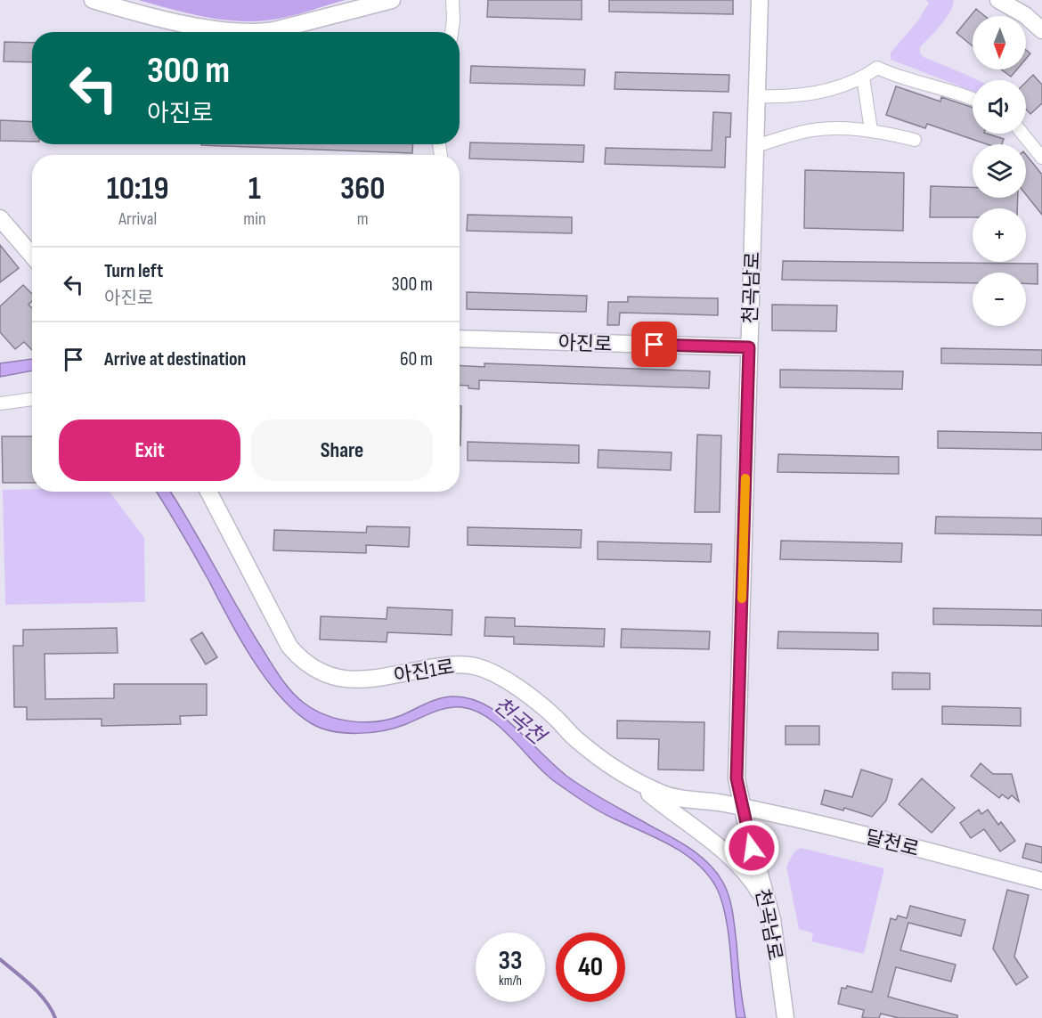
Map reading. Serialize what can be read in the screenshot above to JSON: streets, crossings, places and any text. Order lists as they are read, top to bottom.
{
  "streets": {
    "street": [
      "천곡남로",
      "아진로",
      "아진1로",
      "달천로"
    ]
  },
  "crossings": [
    ["천곡남로", "아진로"],
    ["천곡남로", "아진1로"],
    ["천곡남로", "달천로"],
    ["아진1로", "달천로"]
  ],
  "water": ["천곡천"],
  "north": "bottom",
  "page": {
    "map_buttons": ["+", "−"],
    "turn": ["300 m", "아진로"],
    "eta": [
      "10:19",
      "Arrival",
      "1",
      "min",
      "360",
      "m"
    ],
    "list": [
      {
        "name": "Turn left",
        "note": "아진로",
        "value": "300 m"
      },
      {
        "name": "Arrive at destination",
        "value": "60 m"
      }
    ],
    "buttons": ["Exit", "Share"],
    "speed": "33 km/h",
    "limit": "40"
  }
}
